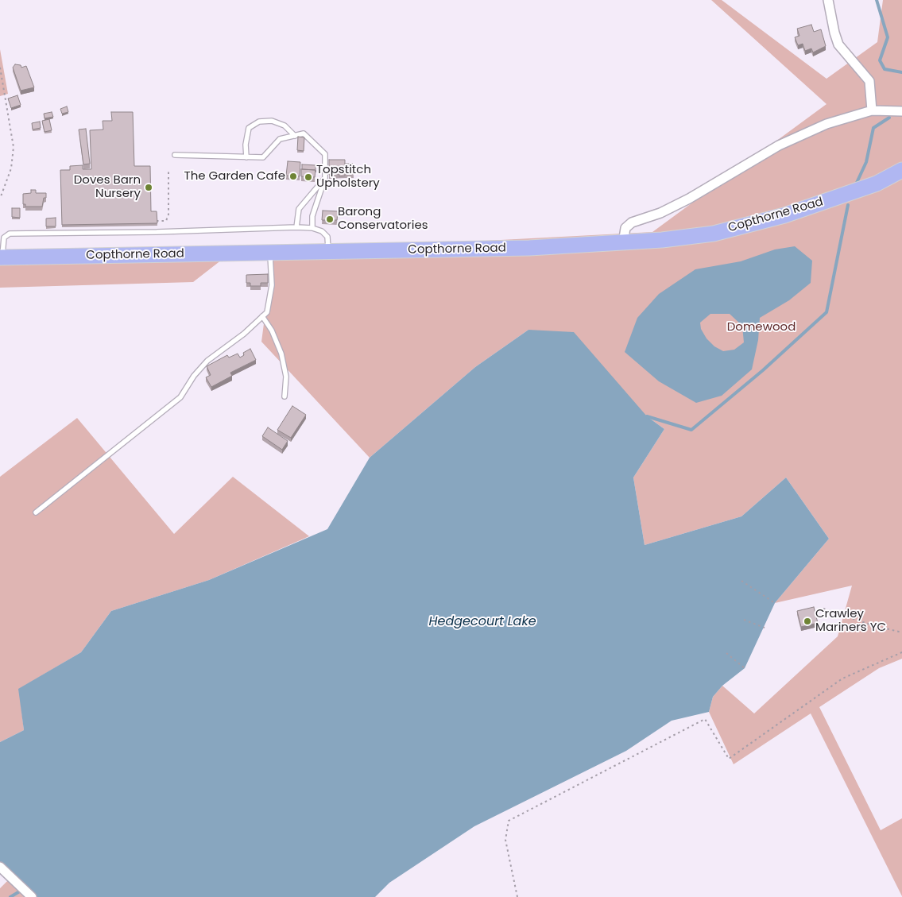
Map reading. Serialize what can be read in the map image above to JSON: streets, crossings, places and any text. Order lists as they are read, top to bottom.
{
  "streets": {
    "highway": ["Copthorne Road"]
  },
  "water": ["Hedgecourt Lake"],
  "parks": ["Domewood"],
  "places": [
    "The Garden Cafe",
    "Topstitch Upholstery",
    "Doves Barn Nursery",
    "Barong Conservatories",
    "Crawley Mariners YC"
  ]
}
